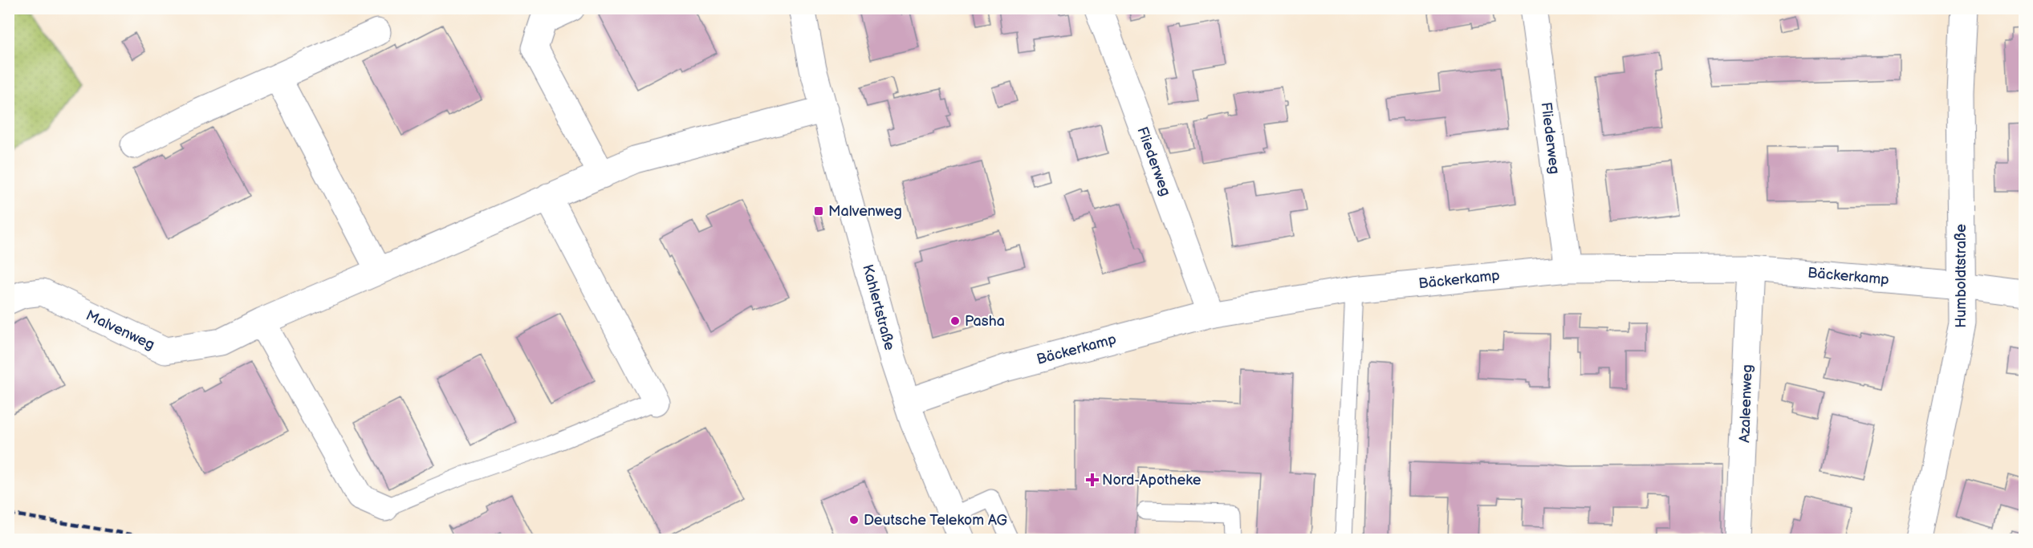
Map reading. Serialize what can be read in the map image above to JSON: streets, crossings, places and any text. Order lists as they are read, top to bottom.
{
  "streets": {
    "street": [
      "Fliederweg",
      "Bäckerkamp",
      "Humboldtstraße",
      "Kahlertstraße",
      "Malvenweg",
      "Azaleenweg"
    ]
  },
  "crossings": [
    ["Fliederweg", "Bäckerkamp"],
    ["Bäckerkamp", "Humboldtstraße"],
    ["Bäckerkamp", "Kahlertstraße"],
    ["Bäckerkamp", "Azaleenweg"],
    ["Kahlertstraße", "Malvenweg"]
  ],
  "places": {
    "transit": ["Malvenweg"],
    "other": ["Pasha", "Deutsche Telekom AG"],
    "health": ["Nord-Apotheke"]
  }
}
